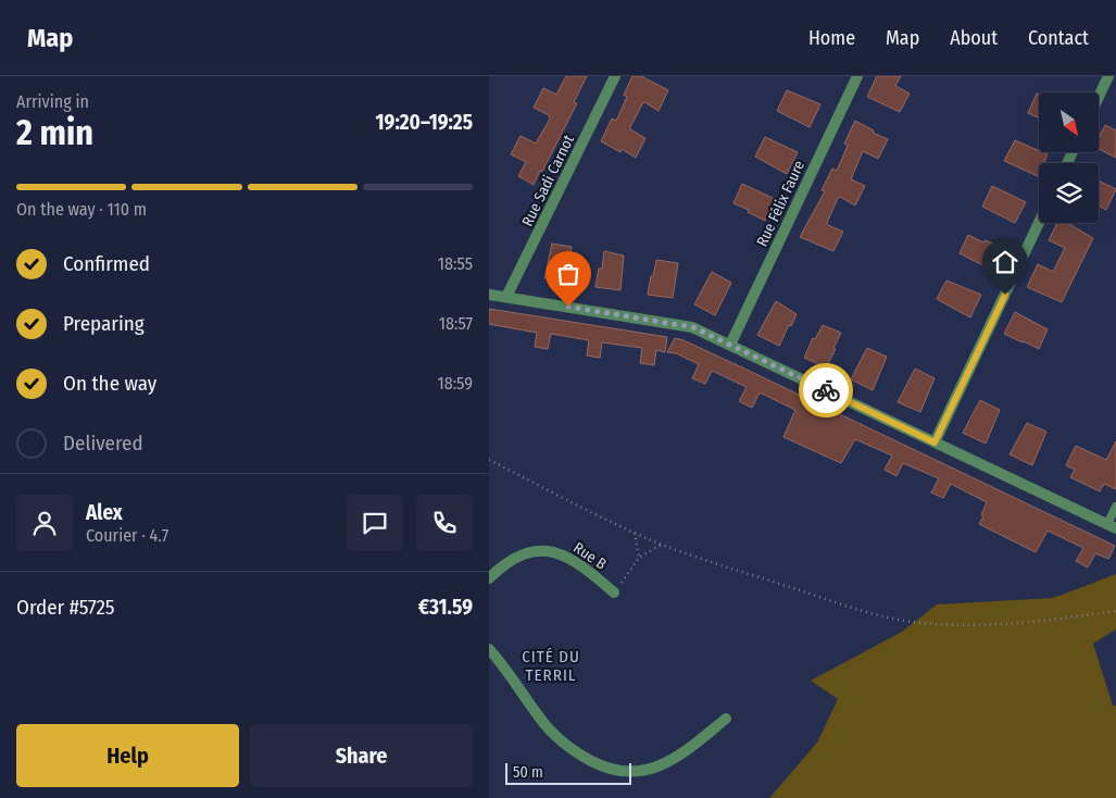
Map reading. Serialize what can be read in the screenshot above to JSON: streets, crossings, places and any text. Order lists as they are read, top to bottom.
{
  "streets": {
    "street": ["Rue Sadi Carnot", "Rue Félix Faure", "Rue B"]
  },
  "districts": ["CITÉ DU TERRIL"],
  "scale_bar": "50 m",
  "north": "bottom right",
  "page": {
    "header": "Map",
    "nav": [
      "Home",
      "Map",
      "About",
      "Contact"
    ],
    "heading": ["2 min", "Arriving in", "19:20–19:25"],
    "panel": [
      "Alex",
      "Courier · 4.7",
      "Order #5725",
      "€31.59"
    ],
    "bar": "On the way · 110 m",
    "list": [
      ["Confirmed", "18:55"],
      ["Preparing", "18:57"],
      ["On the way", "18:59"],
      "Delivered"
    ],
    "buttons": ["Help", "Share"],
    "scale": "50 m"
  }
}
